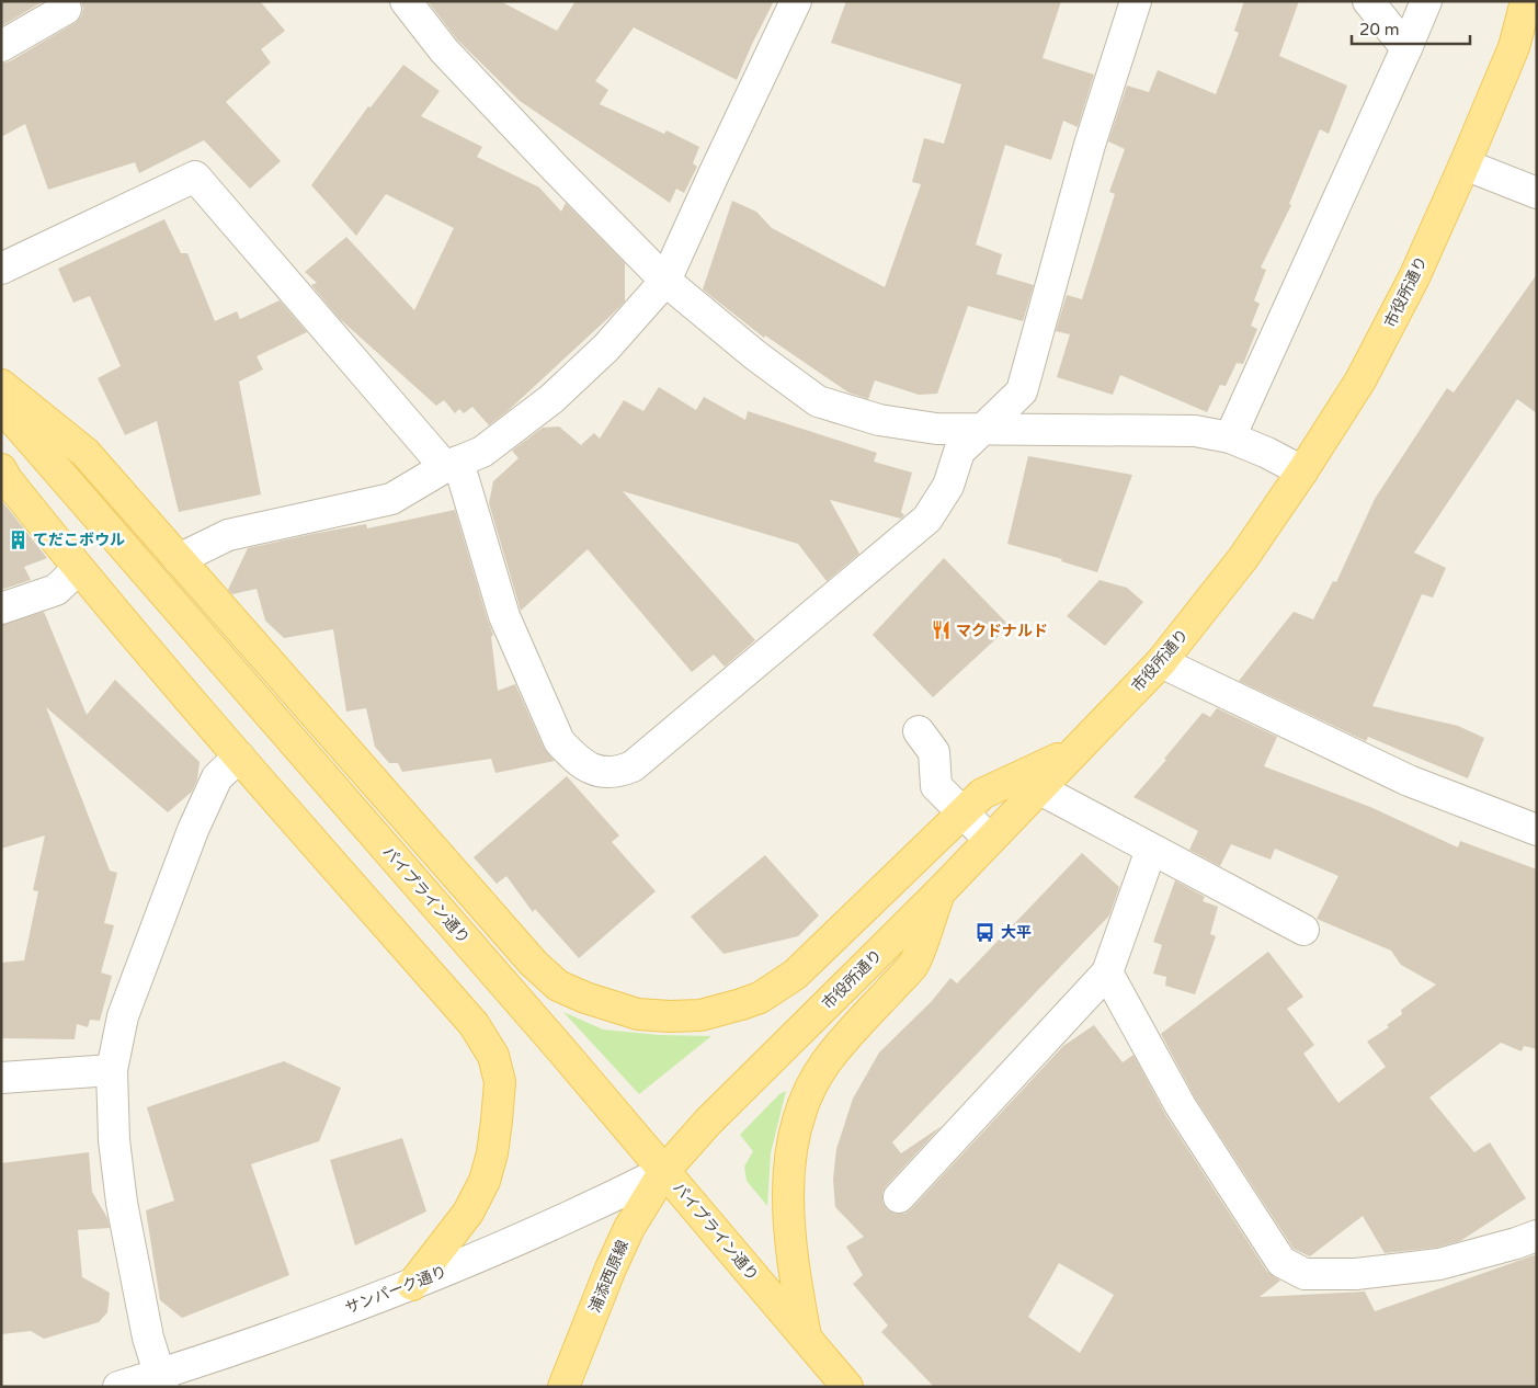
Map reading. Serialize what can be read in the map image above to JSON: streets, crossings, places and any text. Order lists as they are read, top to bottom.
{
  "streets": {
    "main road": ["市役所通り", "パイプライン通り", "浦添西原線"],
    "street": ["サンパーク通り"]
  },
  "crossings": [
    ["市役所通り", "パイプライン通り"],
    ["市役所通り", "浦添西原線"],
    ["市役所通り", "サンパーク通り"],
    ["パイプライン通り", "浦添西原線"],
    ["パイプライン通り", "サンパーク通り"],
    ["浦添西原線", "サンパーク通り"]
  ],
  "places": {
    "building": ["てだこボウル"],
    "restaurant": ["マクドナルド"],
    "bus stop": ["大平"]
  },
  "scale_bar": "20 m"
}
